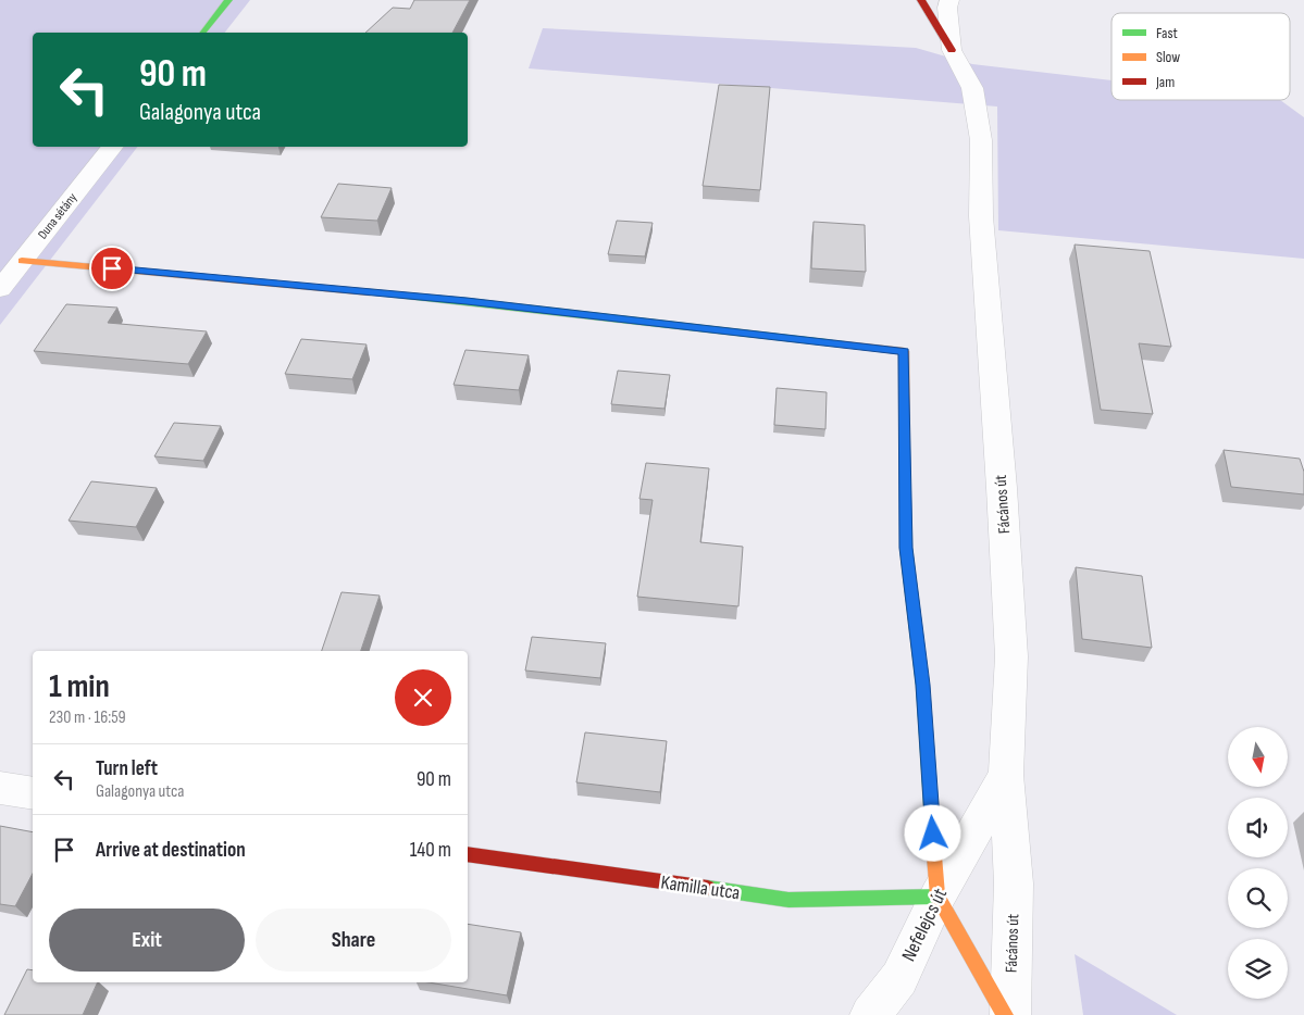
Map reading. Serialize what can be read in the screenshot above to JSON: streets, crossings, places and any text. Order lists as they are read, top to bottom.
{
  "streets": {
    "street": [
      "Duna sétány",
      "Fácános út",
      "Kamilla utca",
      "Nefelejcs út"
    ]
  },
  "crossings": [
    ["Fácános út", "Nefelejcs út"],
    ["Kamilla utca", "Nefelejcs út"]
  ],
  "legend": ["Fast", "Slow", "Jam"],
  "north": "bottom",
  "page": {
    "turn": ["90 m", "Galagonya utca"],
    "heading": ["1 min", "230 m · 16:59"],
    "list": [
      {
        "name": "Turn left",
        "note": "Galagonya utca",
        "value": "90 m"
      },
      {
        "name": "Arrive at destination",
        "value": "140 m"
      }
    ],
    "buttons": ["Exit", "Share"]
  }
}
